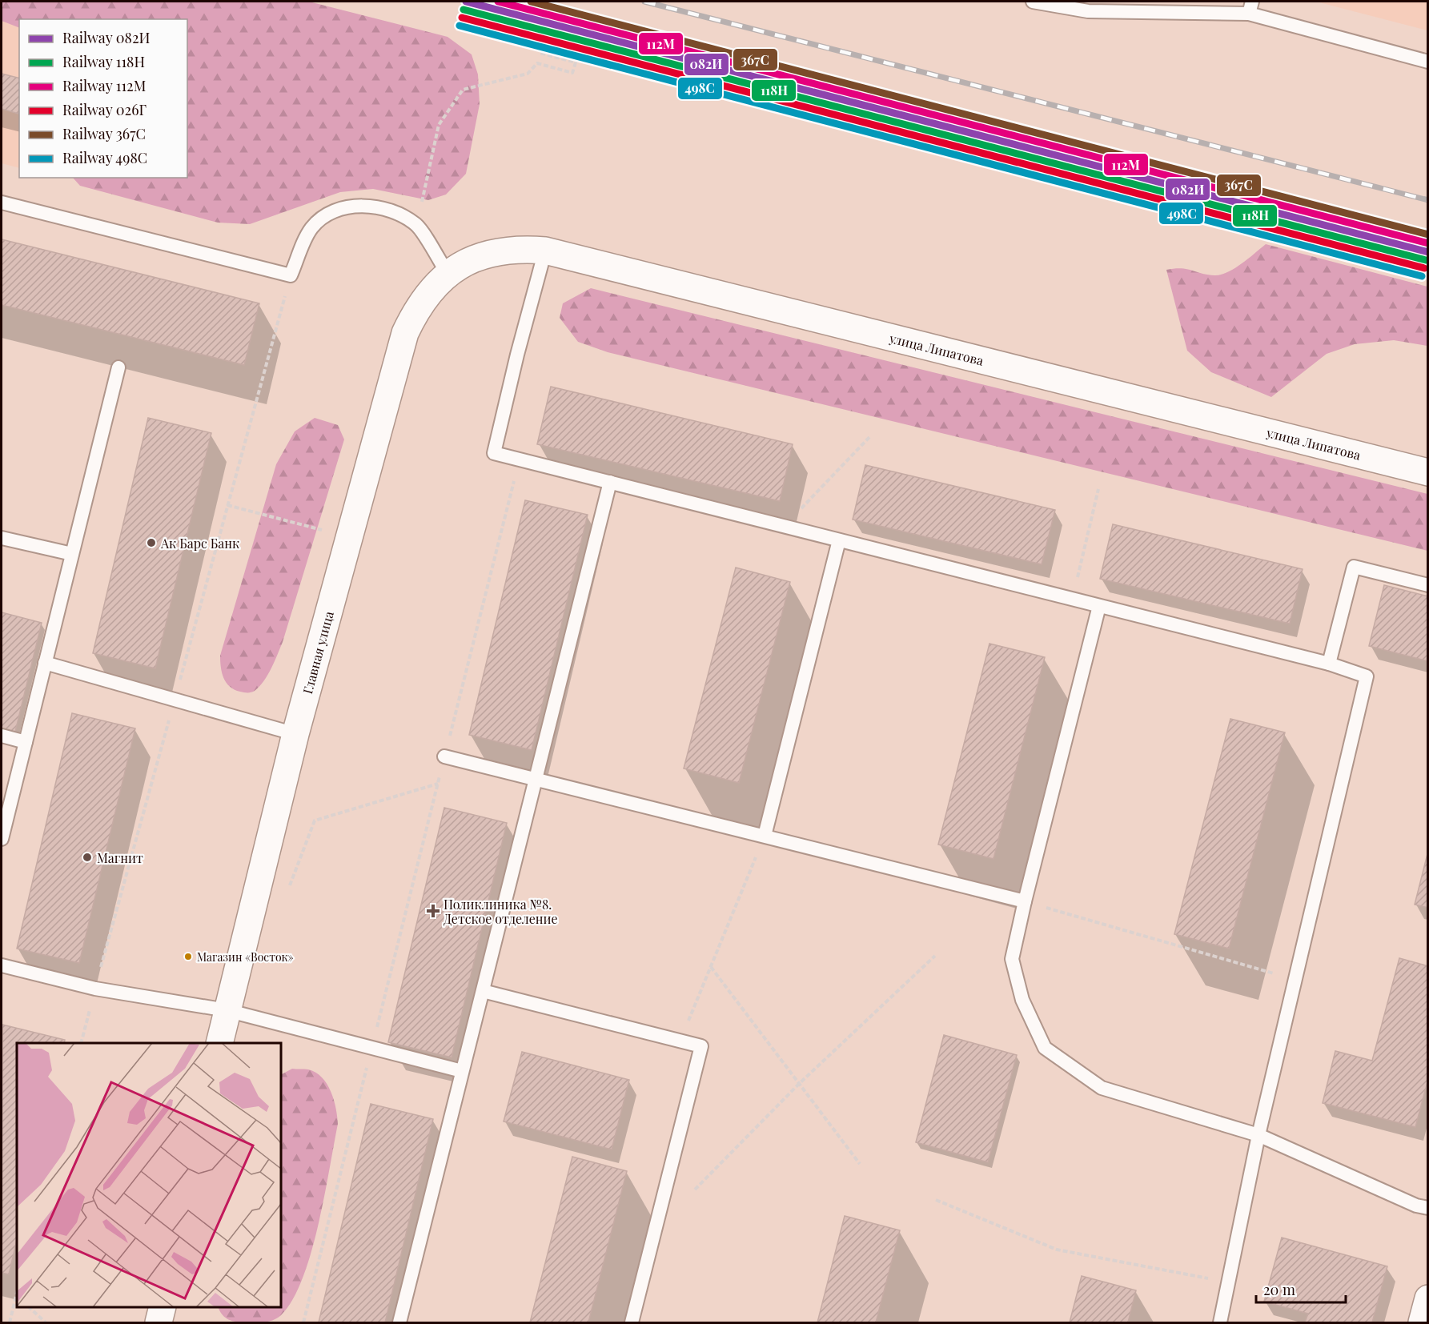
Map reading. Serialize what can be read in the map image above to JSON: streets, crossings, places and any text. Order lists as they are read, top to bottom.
{
  "streets": {
    "street": ["улица Липатова", "Главная улица"]
  },
  "crossings": [
    ["улица Липатова", "Главная улица"]
  ],
  "places": {
    "other": ["Ак Барс Банк", "Магнит", "Магазин «Восток»"],
    "health": ["Поликлиника №8. Детское отделение"]
  },
  "lines": [
    "rail line 082И",
    "rail line 112М",
    "rail line 367С",
    "rail line 118Н",
    "rail line 026Г",
    "rail line 498С"
  ],
  "legend": [
    "Railway 082И",
    "Railway 118Н",
    "Railway 112М",
    "Railway 026Г",
    "Railway 367С",
    "Railway 498С"
  ],
  "scale_bar": "20 m"
}
